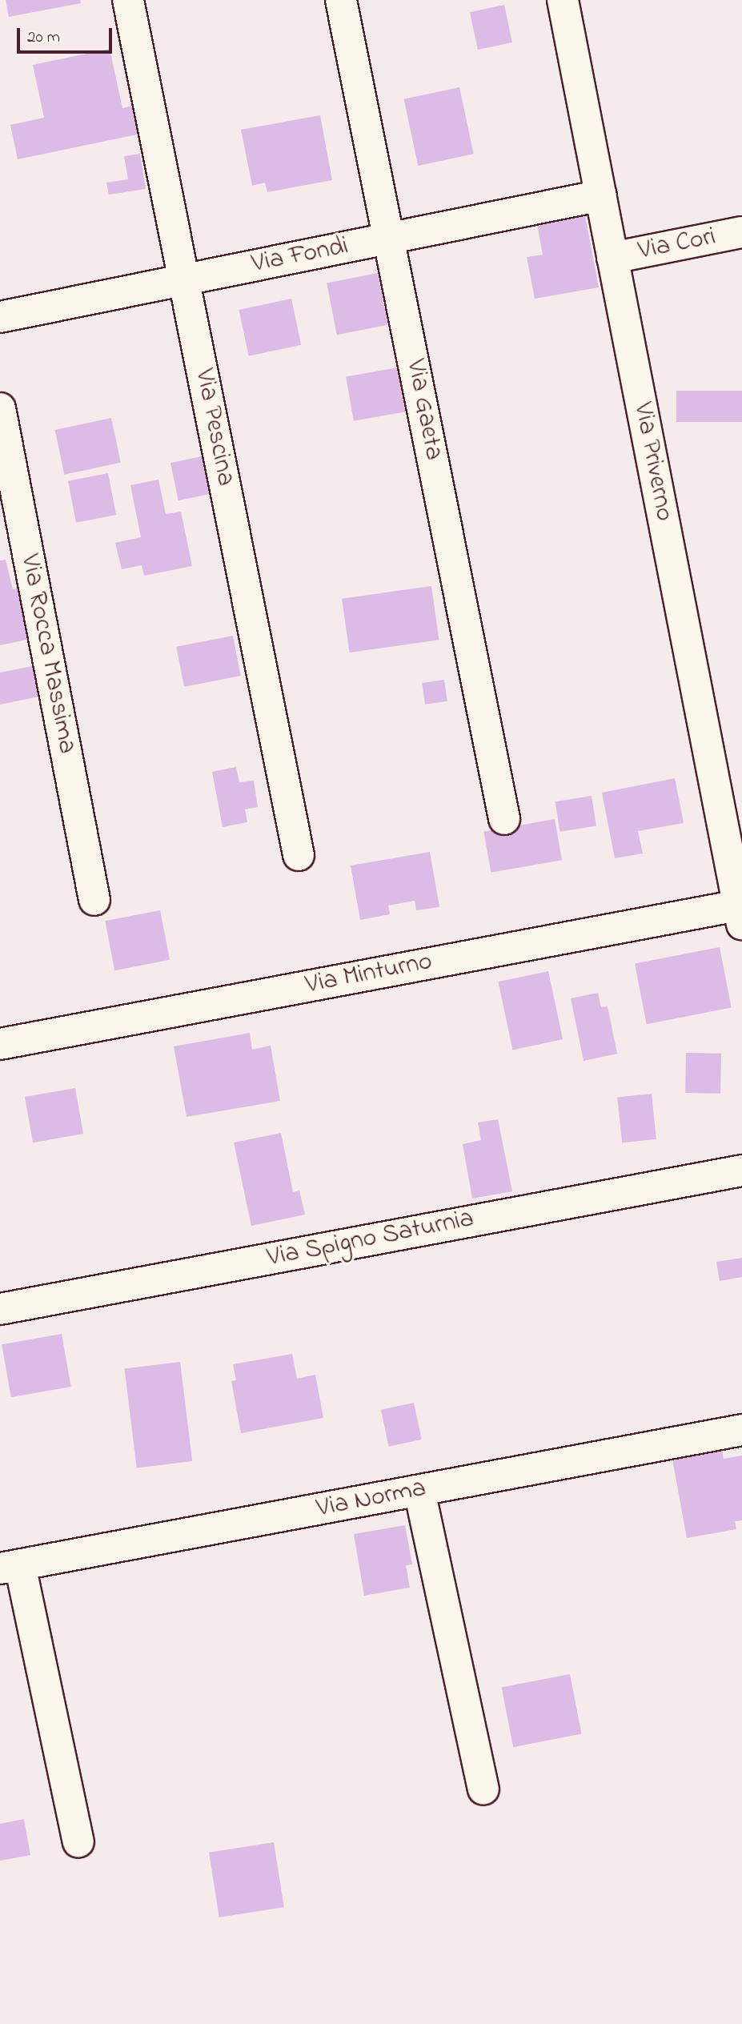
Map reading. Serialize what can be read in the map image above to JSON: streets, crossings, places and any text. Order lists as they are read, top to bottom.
{
  "streets": {
    "street": [
      "Via Cori",
      "Via Fondi",
      "Via Gaeta",
      "Via Pescina",
      "Via Priverno",
      "Via Rocca Massima",
      "Via Minturno",
      "Via Spigno Saturnia",
      "Via Norma"
    ]
  },
  "crossings": [
    ["Via Cori", "Via Priverno"],
    ["Via Fondi", "Via Gaeta"],
    ["Via Fondi", "Via Pescina"],
    ["Via Fondi", "Via Priverno"],
    ["Via Priverno", "Via Minturno"]
  ],
  "scale_bar": "20 m"
}
